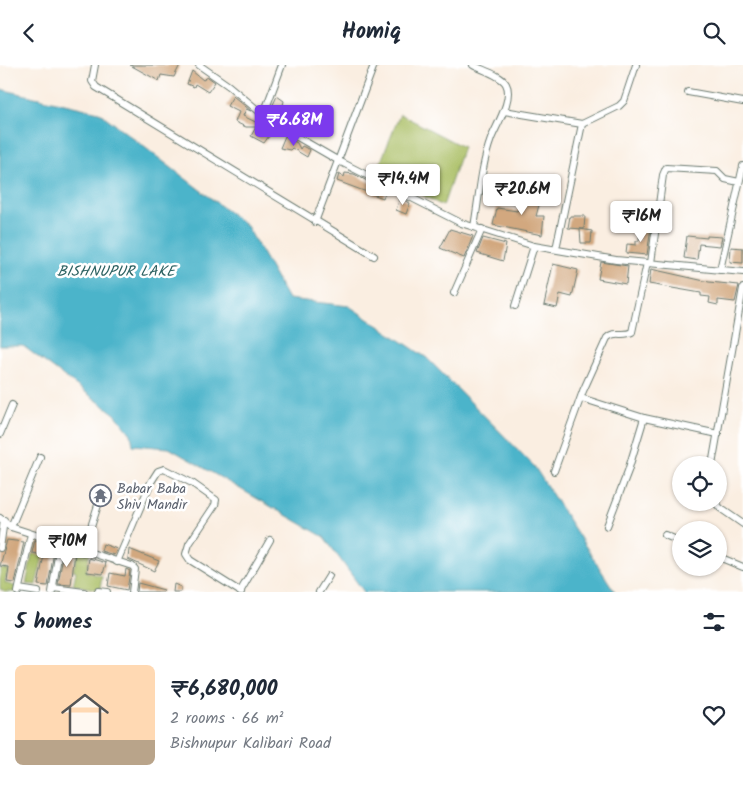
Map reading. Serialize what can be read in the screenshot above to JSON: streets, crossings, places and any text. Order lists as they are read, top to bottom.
{
  "water": ["BISHNUPUR LAKE"],
  "places": {
    "temple": ["Babar Baba Shiv Mandir"]
  },
  "page": {
    "header": "Homiq",
    "price": [
      "₹6.68M",
      "₹14.4M",
      "₹20.6M",
      "₹16M",
      "₹10M"
    ],
    "heading": "5 homes",
    "list": [
      {
        "name": "₹6,680,000",
        "note": "2 rooms · 66 m² · Bishnupur Kalibari Road"
      }
    ]
  }
}
